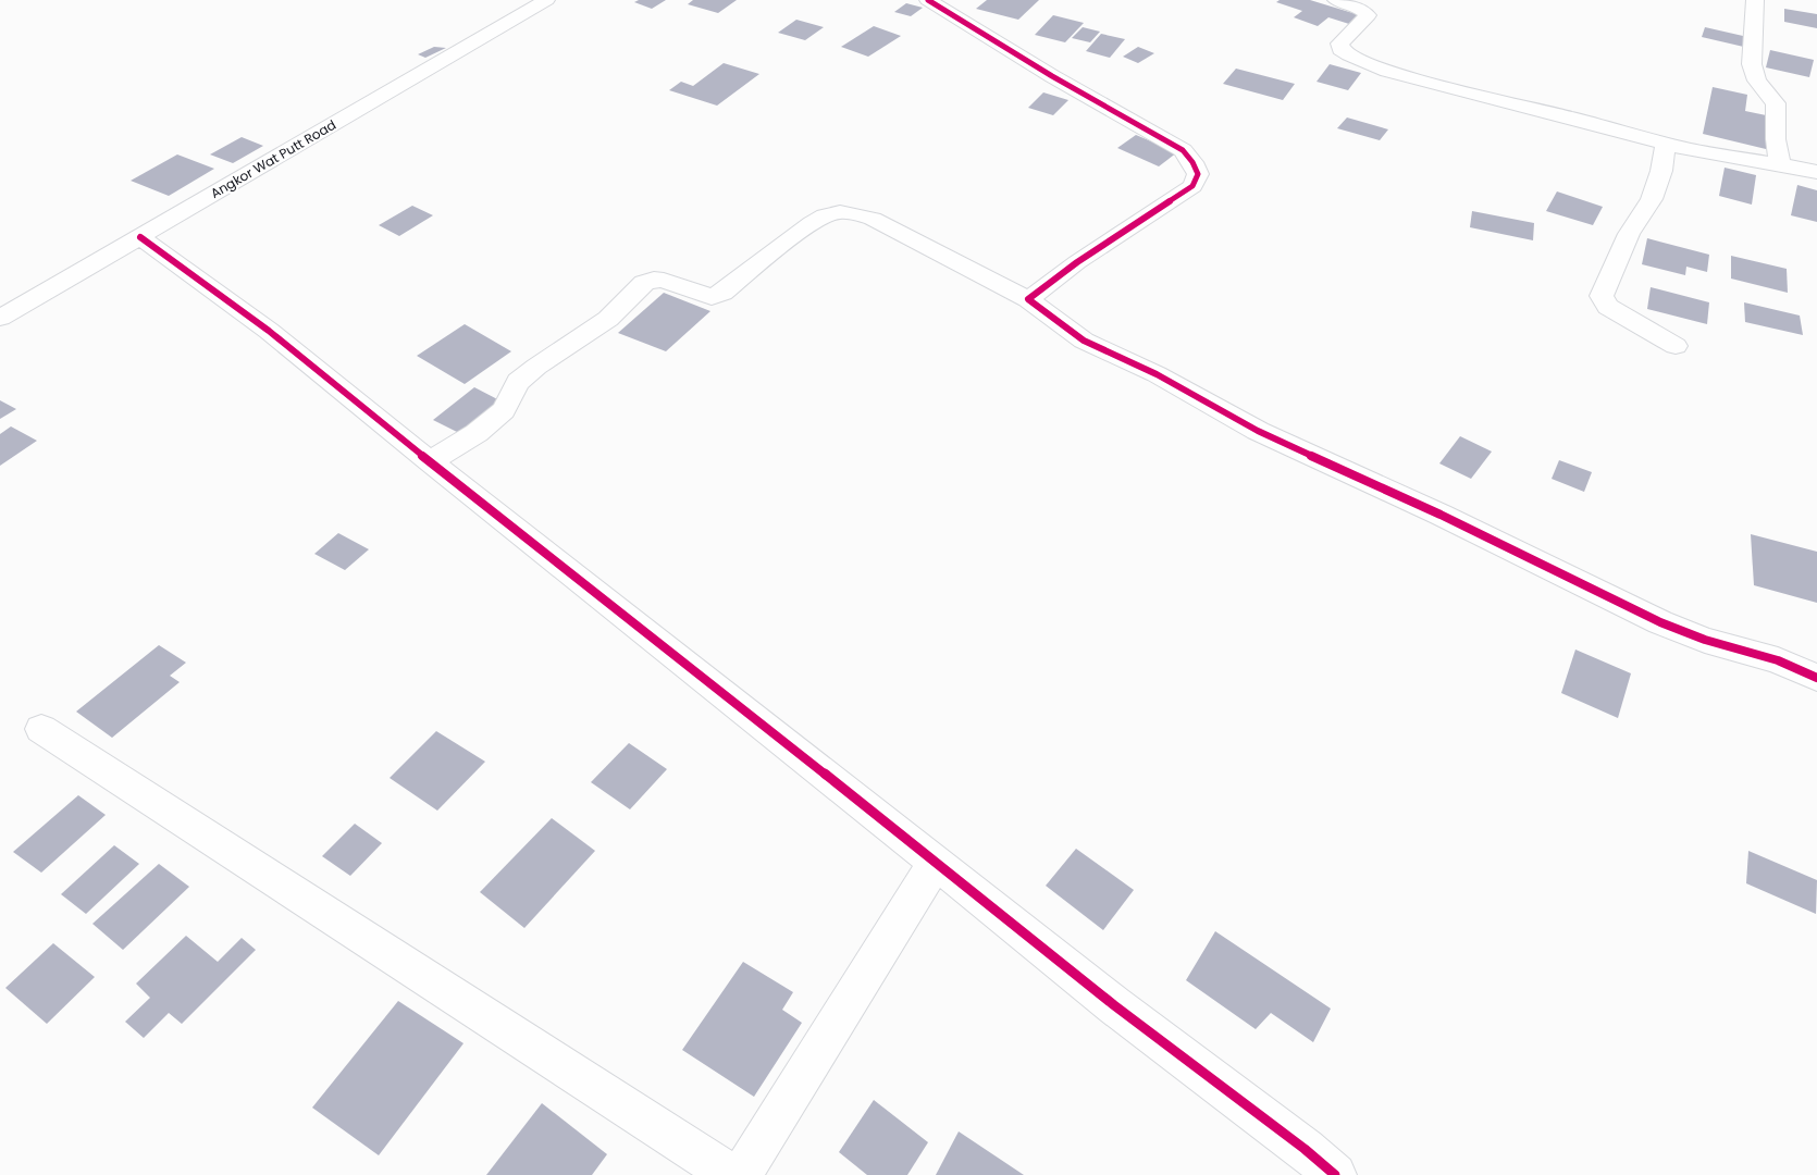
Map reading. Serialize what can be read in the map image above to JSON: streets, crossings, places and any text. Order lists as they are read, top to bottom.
{
  "streets": {
    "street": ["Angkor Wat Putt Road"]
  }
}
